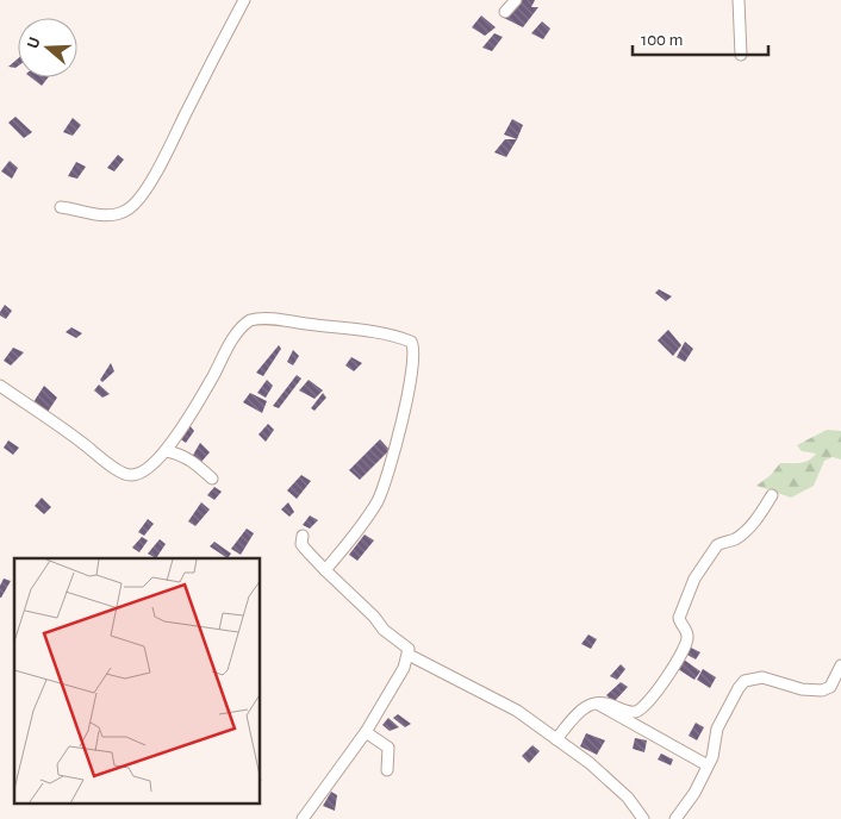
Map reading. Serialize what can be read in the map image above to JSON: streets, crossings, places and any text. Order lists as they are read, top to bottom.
{
  "scale_bar": "100 m",
  "north": "left"
}
